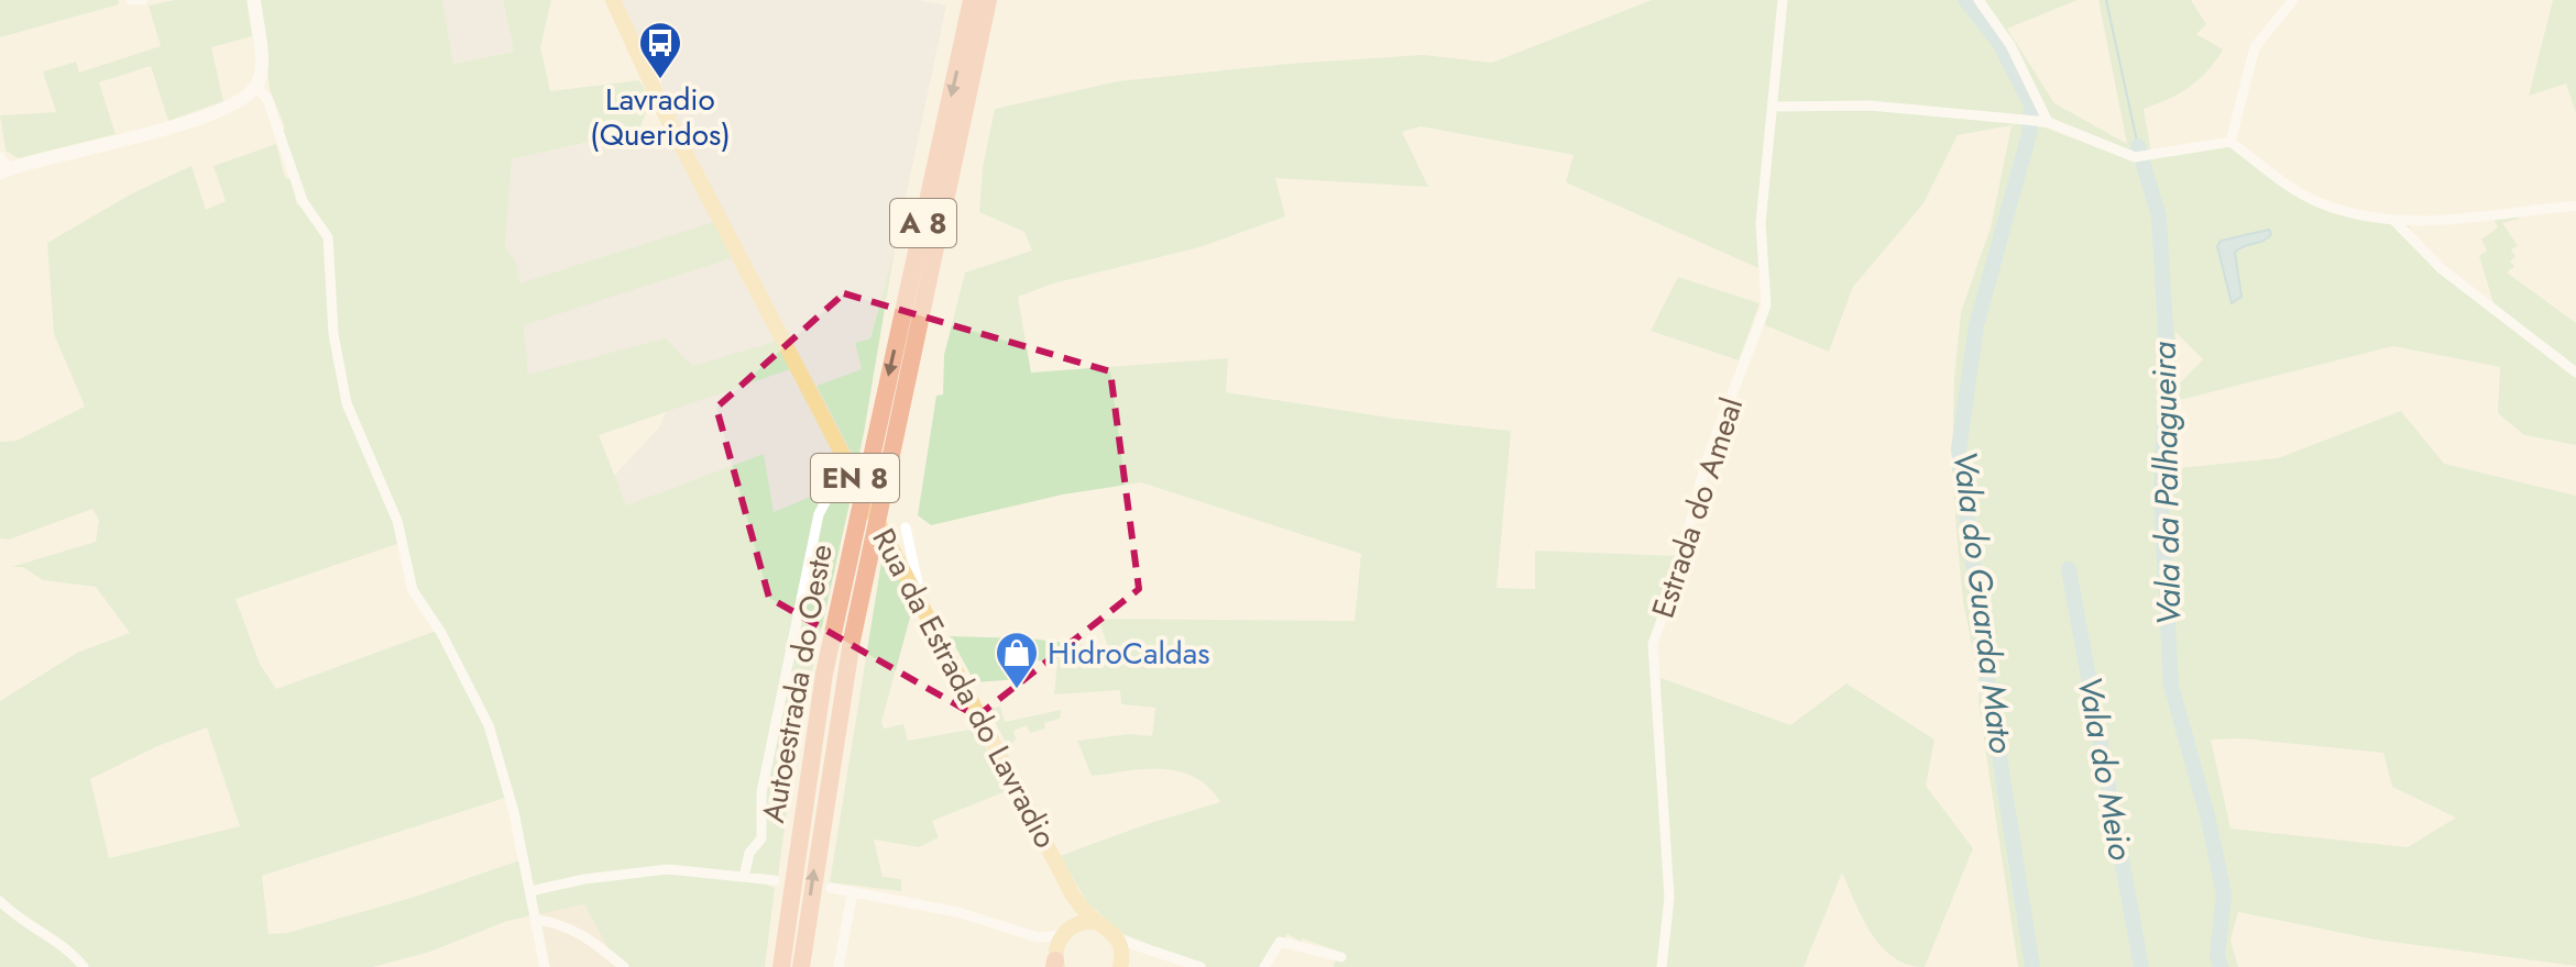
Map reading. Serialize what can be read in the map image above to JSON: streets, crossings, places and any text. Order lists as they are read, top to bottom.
{
  "streets": {
    "highway": ["A 8", "Autoestrada do Oeste"],
    "main road": ["EN 8", "Rua da Estrada do Lavradio"],
    "street": ["Estrada do Ameal"]
  },
  "crossings": [
    ["EN 8", "Rua da Estrada do Lavradio"]
  ],
  "water": ["Vala da Palhagueira", "Vala do Guarda Mato", "Vala do Meio"],
  "places": {
    "bus stop": ["Lavradio (Queridos)"],
    "shop": ["HidroCaldas"]
  }
}
